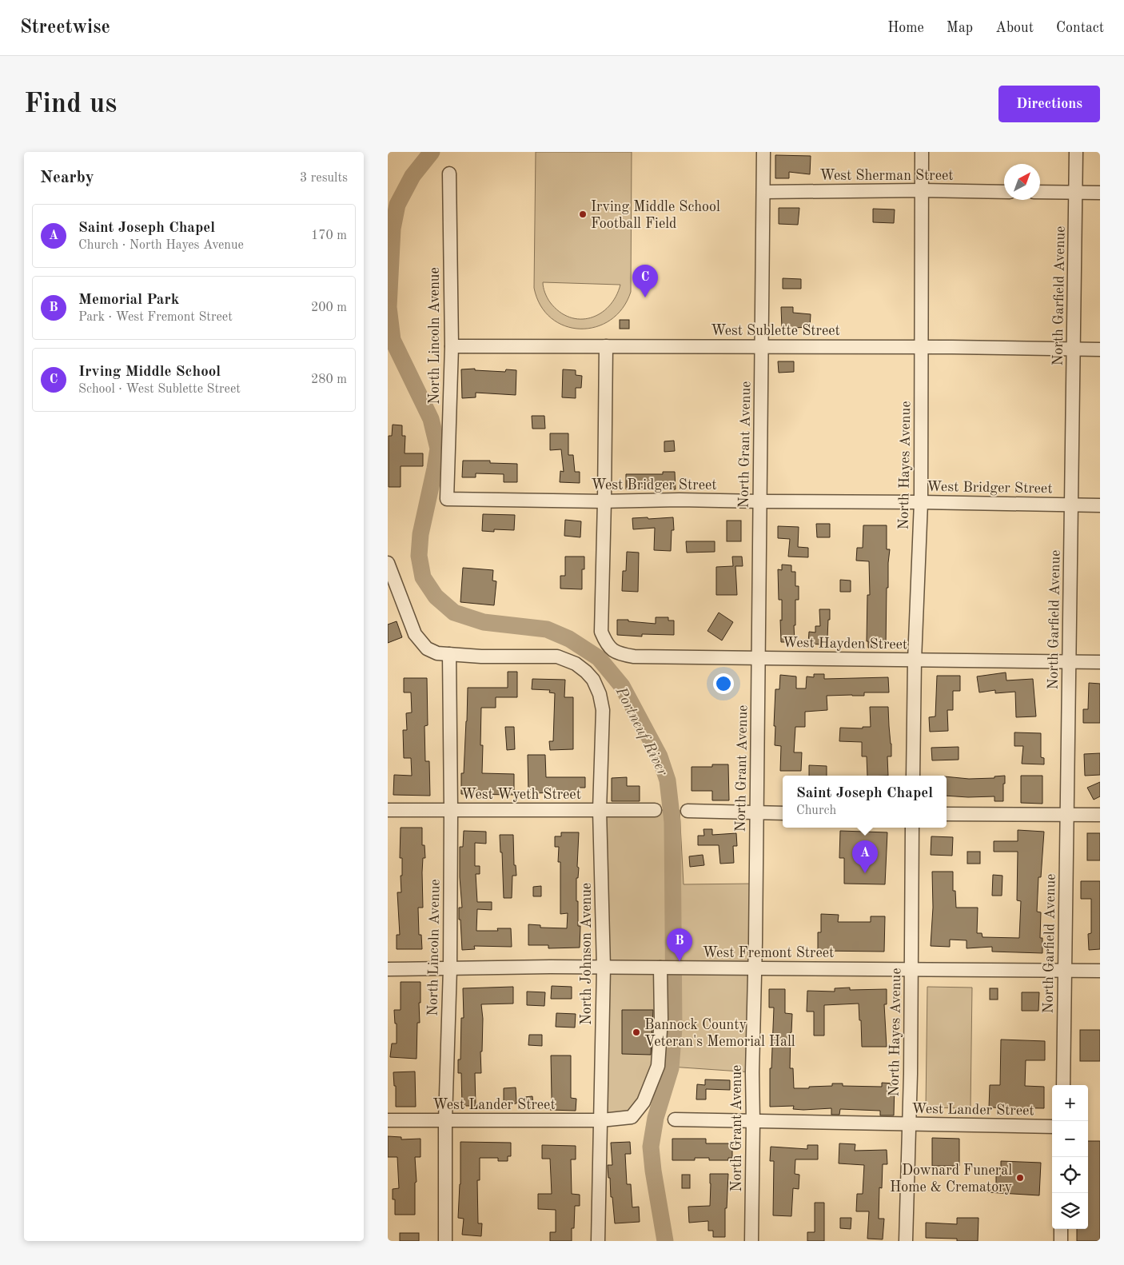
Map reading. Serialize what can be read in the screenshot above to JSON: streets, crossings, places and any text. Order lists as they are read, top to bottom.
{
  "streets": {
    "street": [
      "West Sherman Street",
      "North Garfield Avenue",
      "West Sublette Street",
      "North Lincoln Avenue",
      "North Grant Avenue",
      "North Hayes Avenue",
      "West Bridger Street",
      "West Hayden Street",
      "West Wyeth Street",
      "West Fremont Street",
      "North Johnson Avenue",
      "West Lander Street"
    ]
  },
  "crossings": [
    ["West Sherman Street", "North Grant Avenue"],
    ["West Sherman Street", "North Hayes Avenue"],
    ["North Garfield Avenue", "West Sublette Street"],
    ["North Garfield Avenue", "West Bridger Street"],
    ["North Garfield Avenue", "West Hayden Street"],
    ["North Garfield Avenue", "West Fremont Street"],
    ["West Sublette Street", "North Lincoln Avenue"],
    ["West Sublette Street", "North Grant Avenue"],
    ["West Sublette Street", "North Hayes Avenue"],
    ["North Lincoln Avenue", "West Bridger Street"],
    ["North Lincoln Avenue", "West Wyeth Street"],
    ["North Lincoln Avenue", "West Fremont Street"],
    ["North Lincoln Avenue", "North Johnson Avenue"],
    ["North Lincoln Avenue", "West Lander Street"],
    ["North Grant Avenue", "West Bridger Street"],
    ["North Grant Avenue", "West Hayden Street"],
    ["North Grant Avenue", "West Fremont Street"],
    ["North Grant Avenue", "West Lander Street"],
    ["North Hayes Avenue", "West Bridger Street"],
    ["North Hayes Avenue", "West Hayden Street"],
    ["North Hayes Avenue", "West Fremont Street"],
    ["North Hayes Avenue", "West Lander Street"],
    ["West Bridger Street", "West Hayden Street"],
    ["West Wyeth Street", "North Johnson Avenue"],
    ["West Fremont Street", "North Johnson Avenue"],
    ["West Fremont Street", "West Lander Street"],
    ["North Johnson Avenue", "West Lander Street"]
  ],
  "water": ["Portneuf River"],
  "places": ["Irving Middle School Football Field", "Bannock County Veteran's Memorial Hall", "Downard Funeral Home & Crematory"],
  "north": "top right",
  "page": {
    "header": "Streetwise",
    "nav": [
      "Home",
      "Map",
      "About",
      "Contact"
    ],
    "buttons": "Directions",
    "title": "Find us",
    "heading": ["Nearby", "3 results"],
    "list": [
      {
        "mark": "A",
        "name": "Saint Joseph Chapel",
        "note": "Church · North Hayes Avenue",
        "value": "170 m"
      },
      {
        "mark": "B",
        "name": "Memorial Park",
        "note": "Park · West Fremont Street",
        "value": "200 m"
      },
      {
        "mark": "C",
        "name": "Irving Middle School",
        "note": "School · West Sublette Street",
        "value": "280 m"
      }
    ],
    "pins": ["C", "A", "B"],
    "popup": ["Saint Joseph Chapel", "Church"],
    "map_buttons": ["+", "−"]
  }
}
